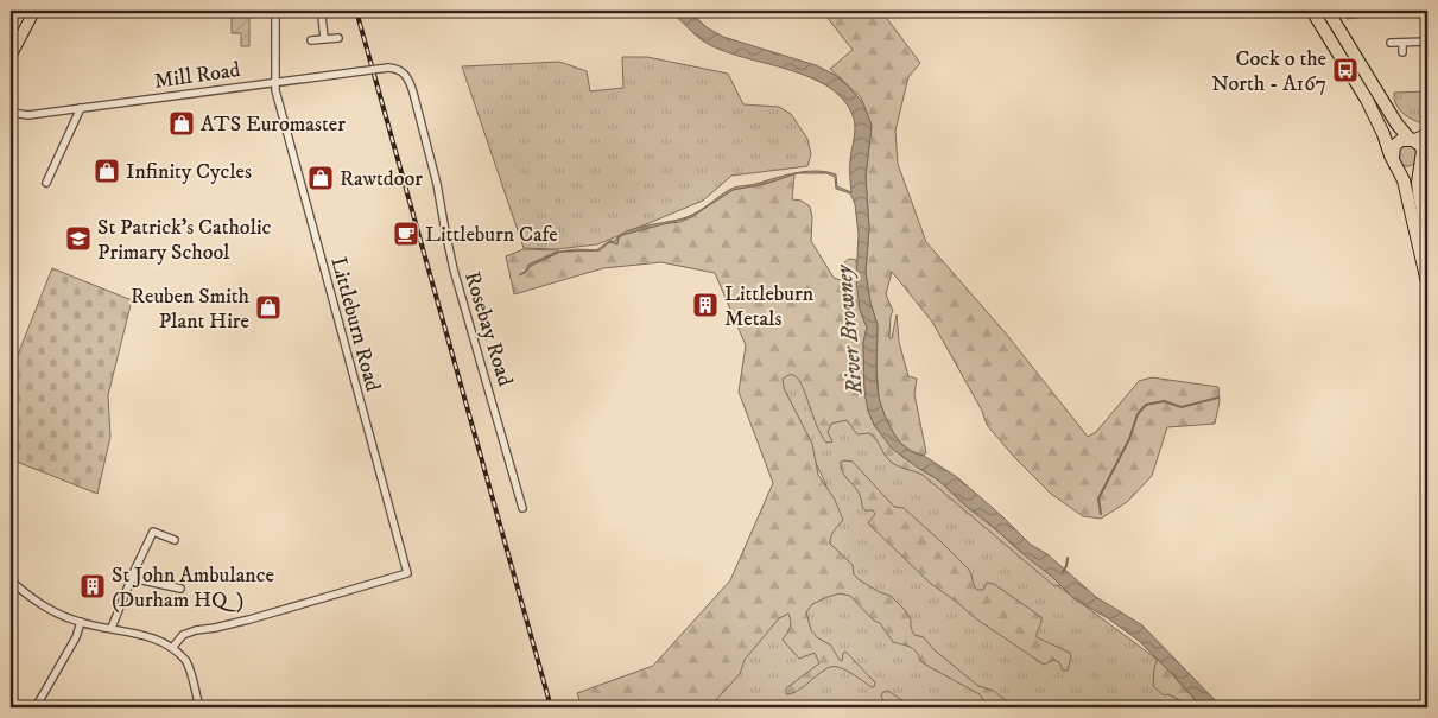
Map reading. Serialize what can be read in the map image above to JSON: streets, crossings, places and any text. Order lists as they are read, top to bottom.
{
  "streets": {
    "street": ["Mill Road", "Littleburn Road", "Rosebay Road"]
  },
  "crossings": [
    ["Mill Road", "Littleburn Road"],
    ["Mill Road", "Rosebay Road"]
  ],
  "water": ["River Browney"],
  "places": {
    "bus stop": ["Cock o the North - A167"],
    "shop": [
      "ATS Euromaster",
      "Infinity Cycles",
      "Rawtdoor",
      "Reuben Smith Plant Hire"
    ],
    "cafe": ["Littleburn Cafe"],
    "school or university": ["St Patrick's Catholic Primary School"],
    "building": ["Littleburn Metals", "St John Ambulance (Durham HQ)"]
  }
}
